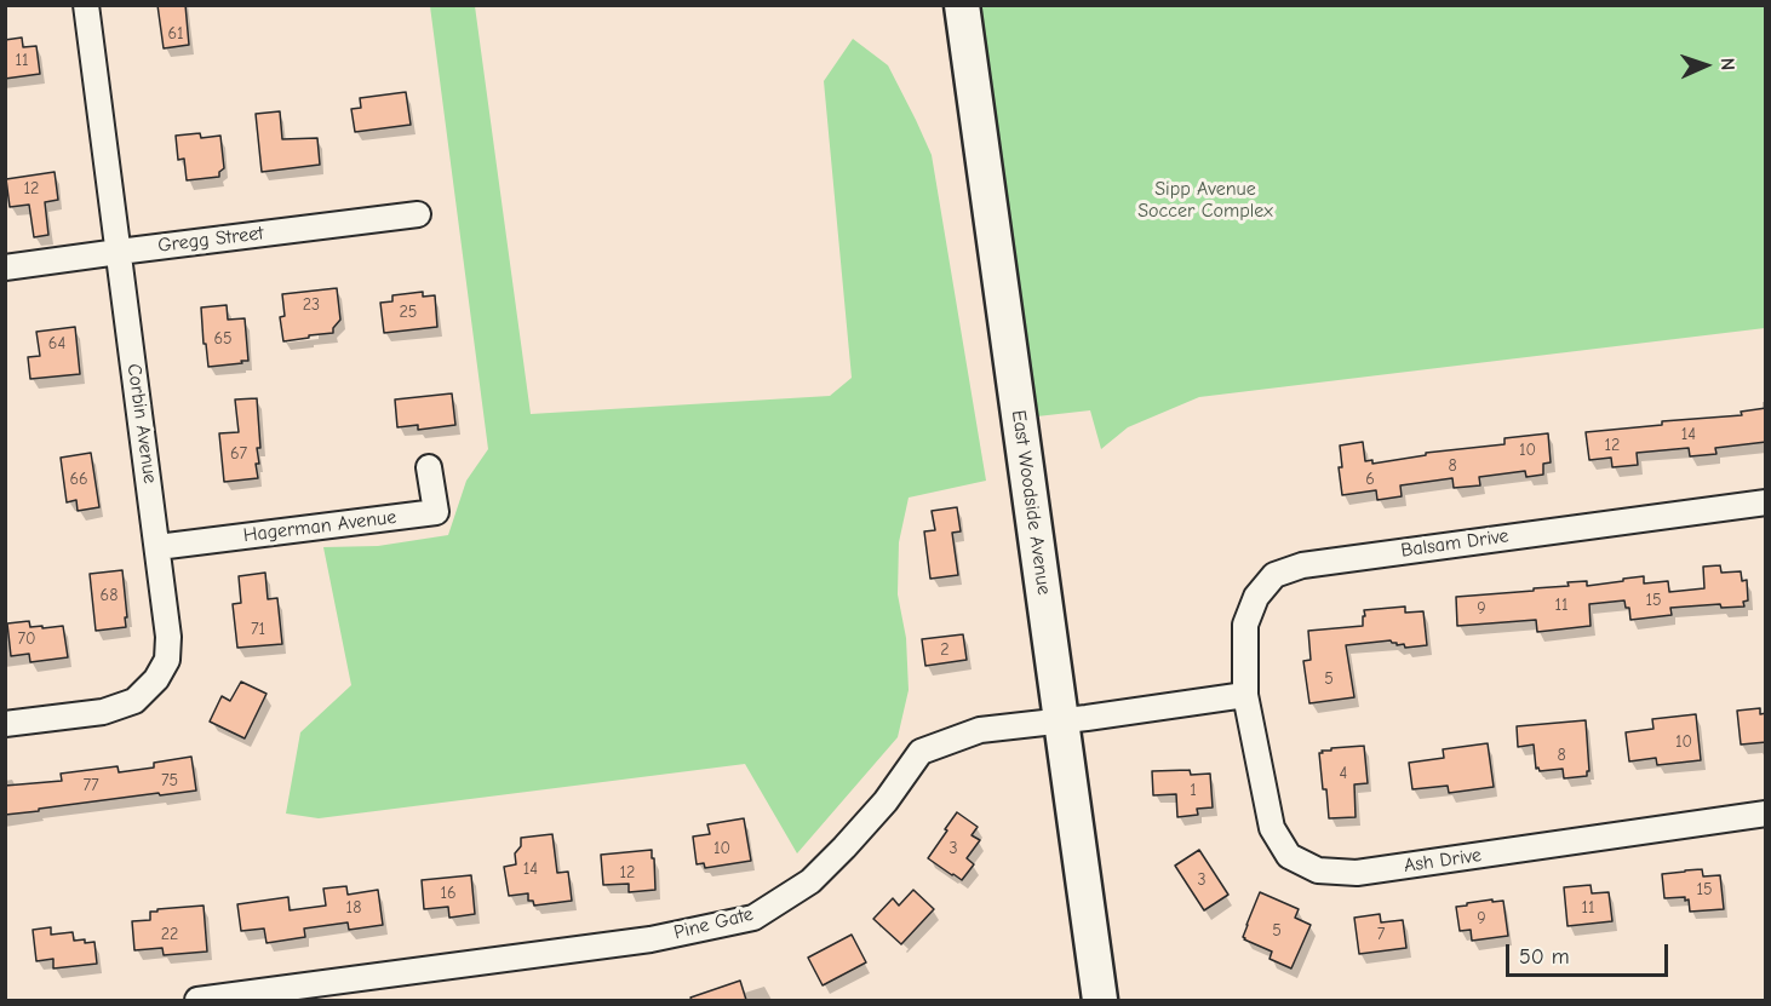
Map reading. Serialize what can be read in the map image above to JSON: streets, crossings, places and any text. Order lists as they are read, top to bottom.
{
  "streets": {
    "main road": ["East Woodside Avenue"],
    "street": [
      "Gregg Street",
      "Corbin Avenue",
      "Hagerman Avenue",
      "Balsam Drive",
      "Ash Drive",
      "Pine Gate"
    ]
  },
  "crossings": [
    ["Gregg Street", "Corbin Avenue"],
    ["Corbin Avenue", "Hagerman Avenue"],
    ["East Woodside Avenue", "Pine Gate"],
    ["Balsam Drive", "Ash Drive"],
    ["Balsam Drive", "Pine Gate"],
    ["Ash Drive", "Pine Gate"]
  ],
  "parks": ["Sipp Avenue Soccer Complex"],
  "house_numbers": [
    "61",
    "11",
    "12",
    "23",
    "25",
    "65",
    "64",
    "14",
    "12",
    "10",
    "67",
    "8",
    "66",
    "6",
    "68",
    "15",
    "11",
    "9",
    "71",
    "70",
    "2",
    "5",
    "10",
    "8",
    "4",
    "75",
    "77",
    "1",
    "10",
    "3",
    "14",
    "12",
    "3",
    "15",
    "16",
    "18",
    "11",
    "9",
    "5",
    "22",
    "7"
  ],
  "scale_bar": "50 m",
  "north": "right"
}
